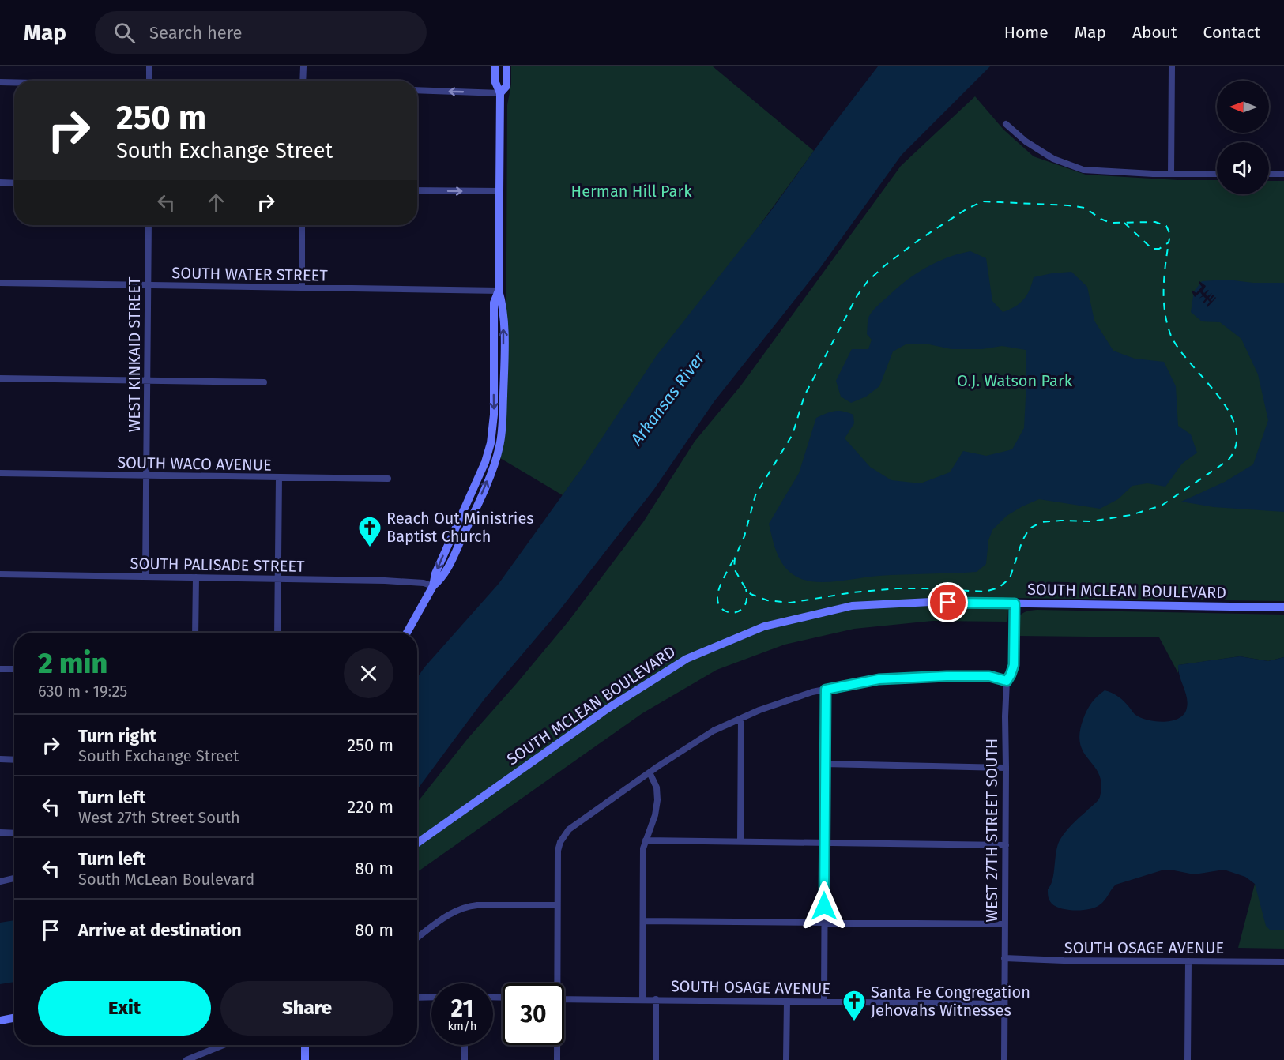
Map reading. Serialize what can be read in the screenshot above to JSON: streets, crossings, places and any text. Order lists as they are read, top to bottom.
{
  "streets": {
    "main road": ["SOUTH MCLEAN BOULEVARD"],
    "street": [
      "SOUTH WATER STREET",
      "WEST KINKAID STREET",
      "SOUTH WACO AVENUE",
      "SOUTH PALISADE STREET",
      "WEST 27TH STREET SOUTH",
      "SOUTH OSAGE AVENUE"
    ]
  },
  "crossings": [
    ["SOUTH WATER STREET", "WEST KINKAID STREET"],
    ["WEST KINKAID STREET", "SOUTH WACO AVENUE"],
    ["WEST KINKAID STREET", "SOUTH PALISADE STREET"],
    ["SOUTH MCLEAN BOULEVARD", "WEST 27TH STREET SOUTH"],
    ["WEST 27TH STREET SOUTH", "SOUTH OSAGE AVENUE"]
  ],
  "water": ["Arkansas River"],
  "parks": ["Herman Hill Park", "O.J. Watson Park"],
  "places": {
    "church": ["Reach Out Ministries Baptist Church", "Santa Fe Congregation Jehovahs Witnesses"]
  },
  "north": "left",
  "page": {
    "header": "Map",
    "search": "Search here",
    "nav": [
      "Home",
      "Map",
      "About",
      "Contact"
    ],
    "turn": ["250 m", "South Exchange Street"],
    "heading": ["2 min", "630 m · 19:25"],
    "list": [
      {
        "name": "Turn right",
        "note": "South Exchange Street",
        "value": "250 m"
      },
      {
        "name": "Turn left",
        "note": "West 27th Street South",
        "value": "220 m"
      },
      {
        "name": "Turn left",
        "note": "South McLean Boulevard",
        "value": "80 m"
      },
      {
        "name": "Arrive at destination",
        "value": "80 m"
      }
    ],
    "buttons": ["Exit", "Share"],
    "speed": "21 km/h",
    "limit": "30"
  }
}
